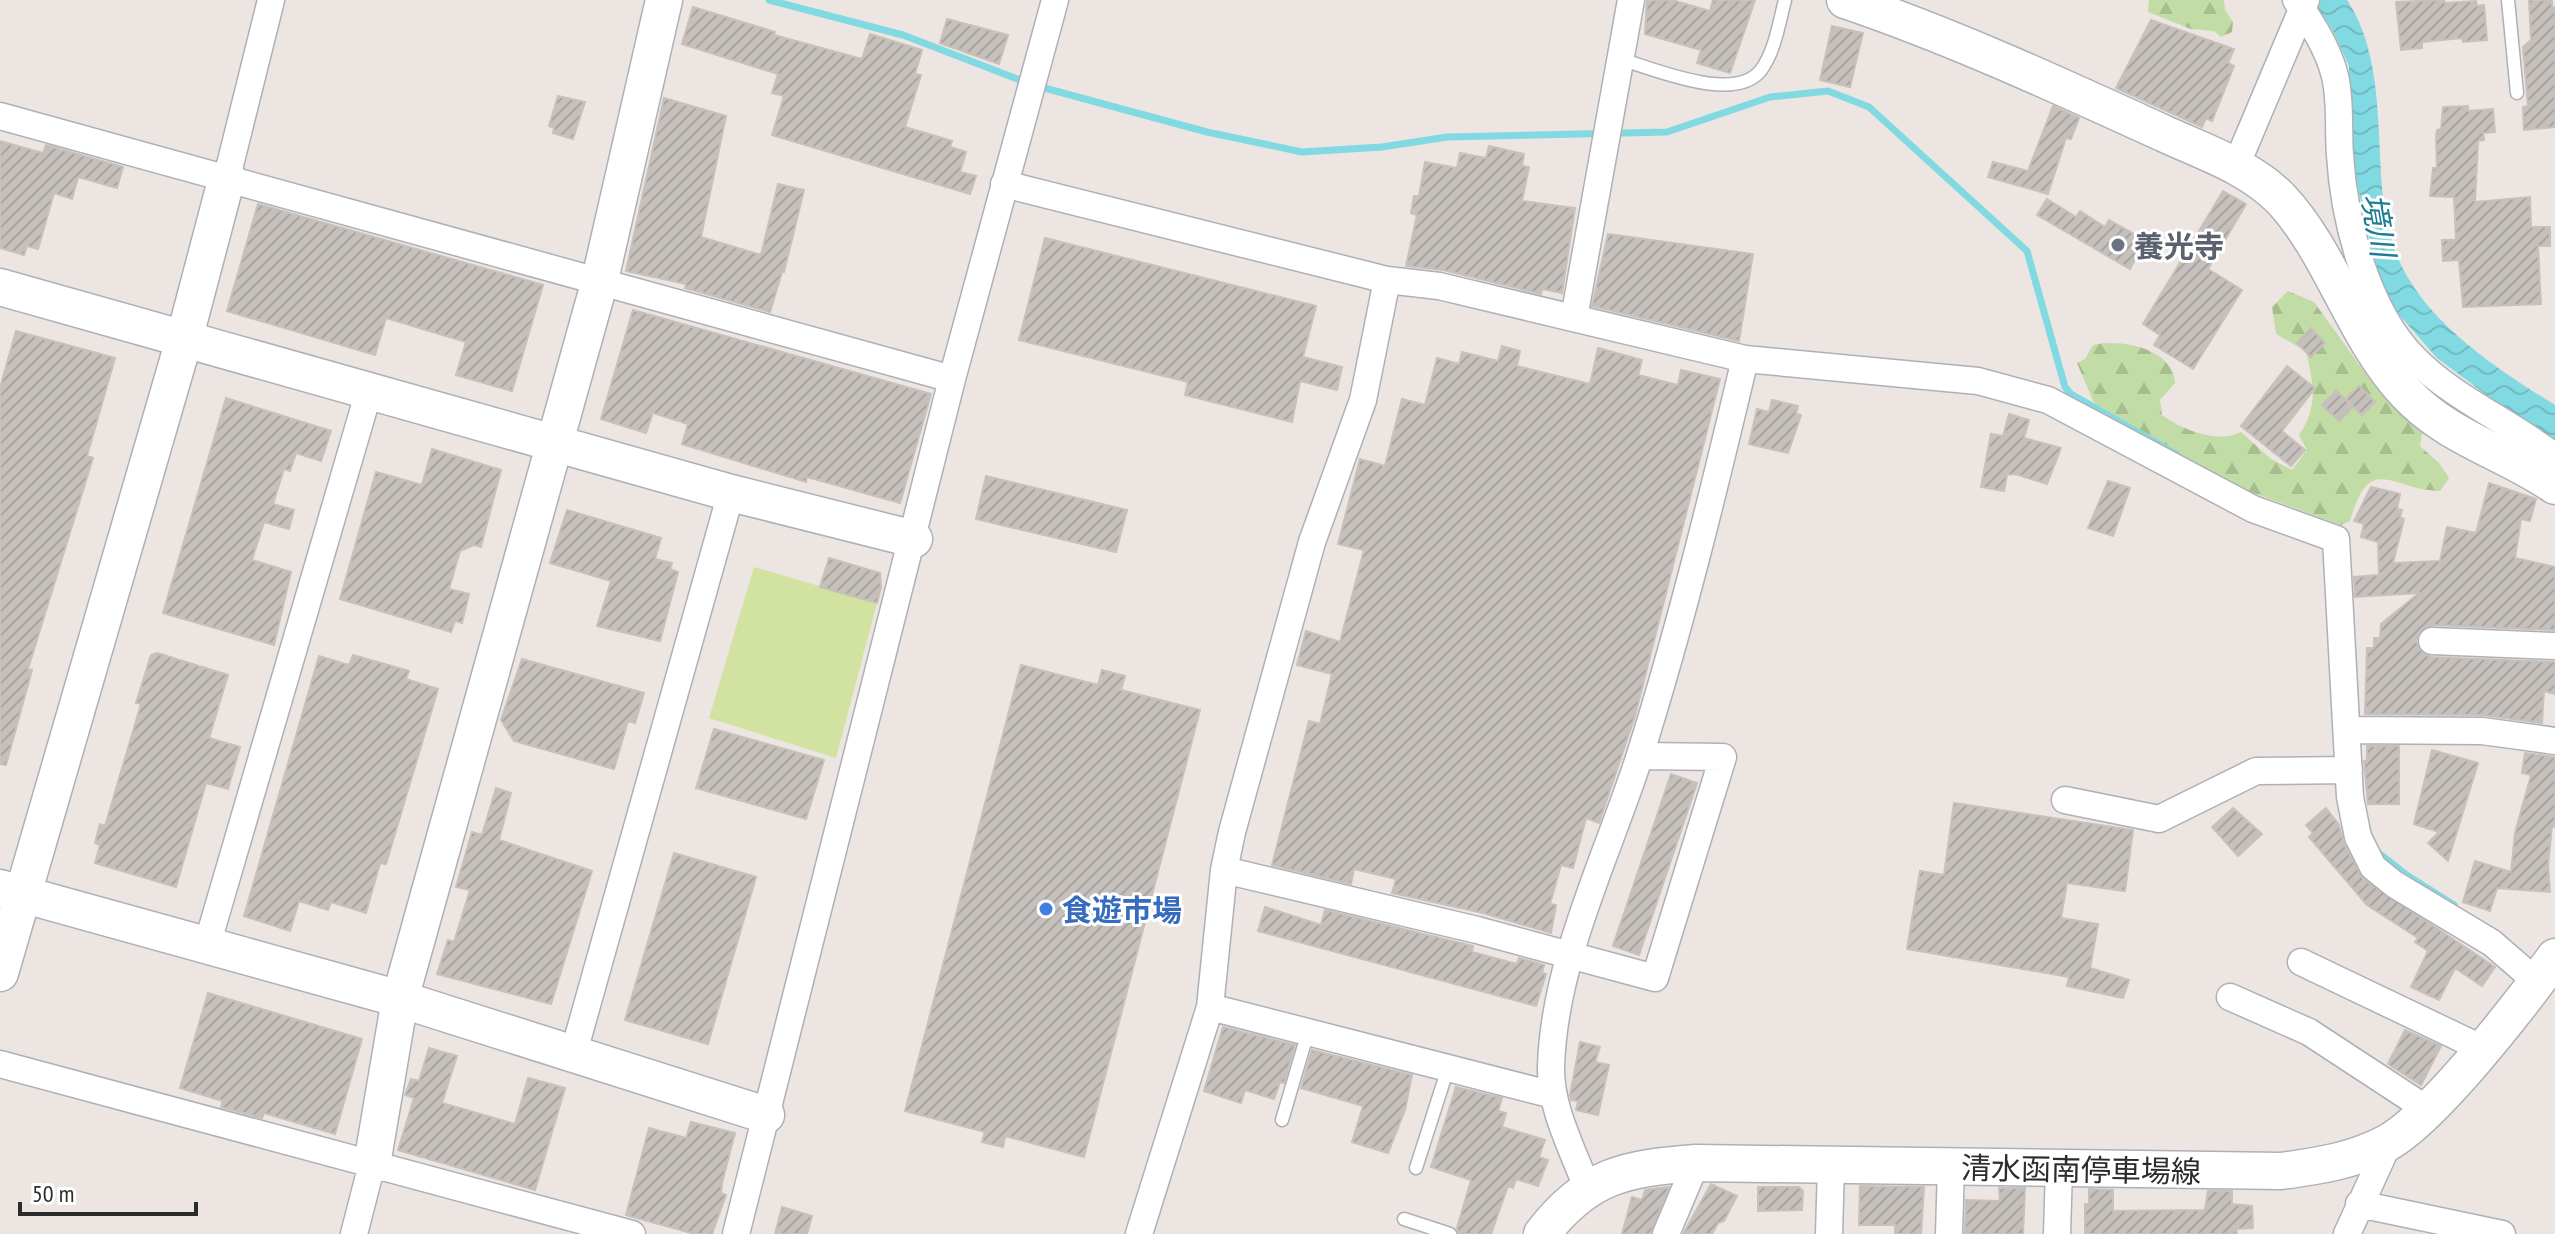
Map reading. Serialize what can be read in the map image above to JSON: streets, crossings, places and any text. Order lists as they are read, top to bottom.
{
  "streets": {
    "street": ["清水函南停車場線"]
  },
  "water": ["境川"],
  "places": ["養光寺", "食遊市場"],
  "scale_bar": "50 m"
}
